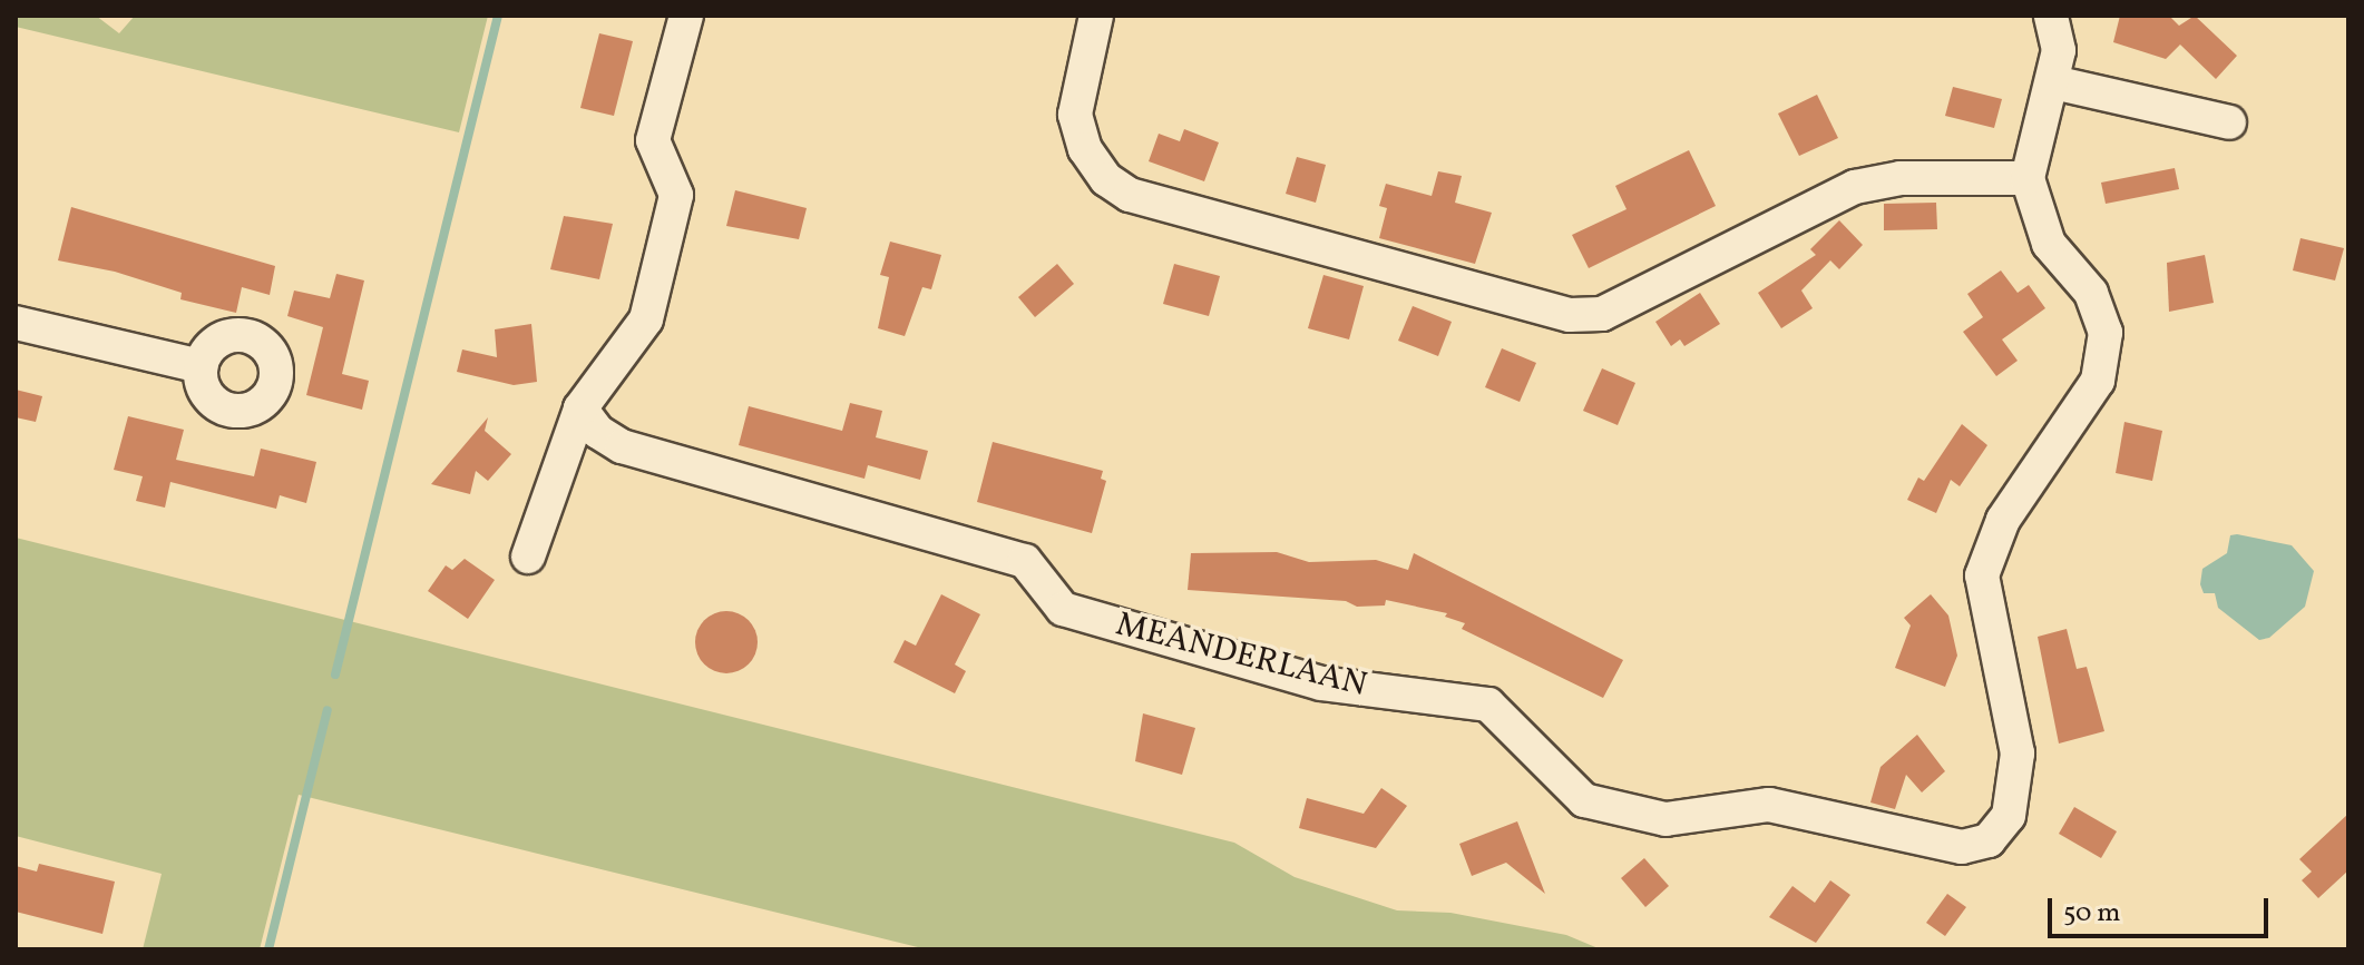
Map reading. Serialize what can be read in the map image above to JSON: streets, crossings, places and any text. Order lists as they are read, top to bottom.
{
  "streets": {
    "street": ["MEANDERLAAN"]
  },
  "scale_bar": "50 m"
}
